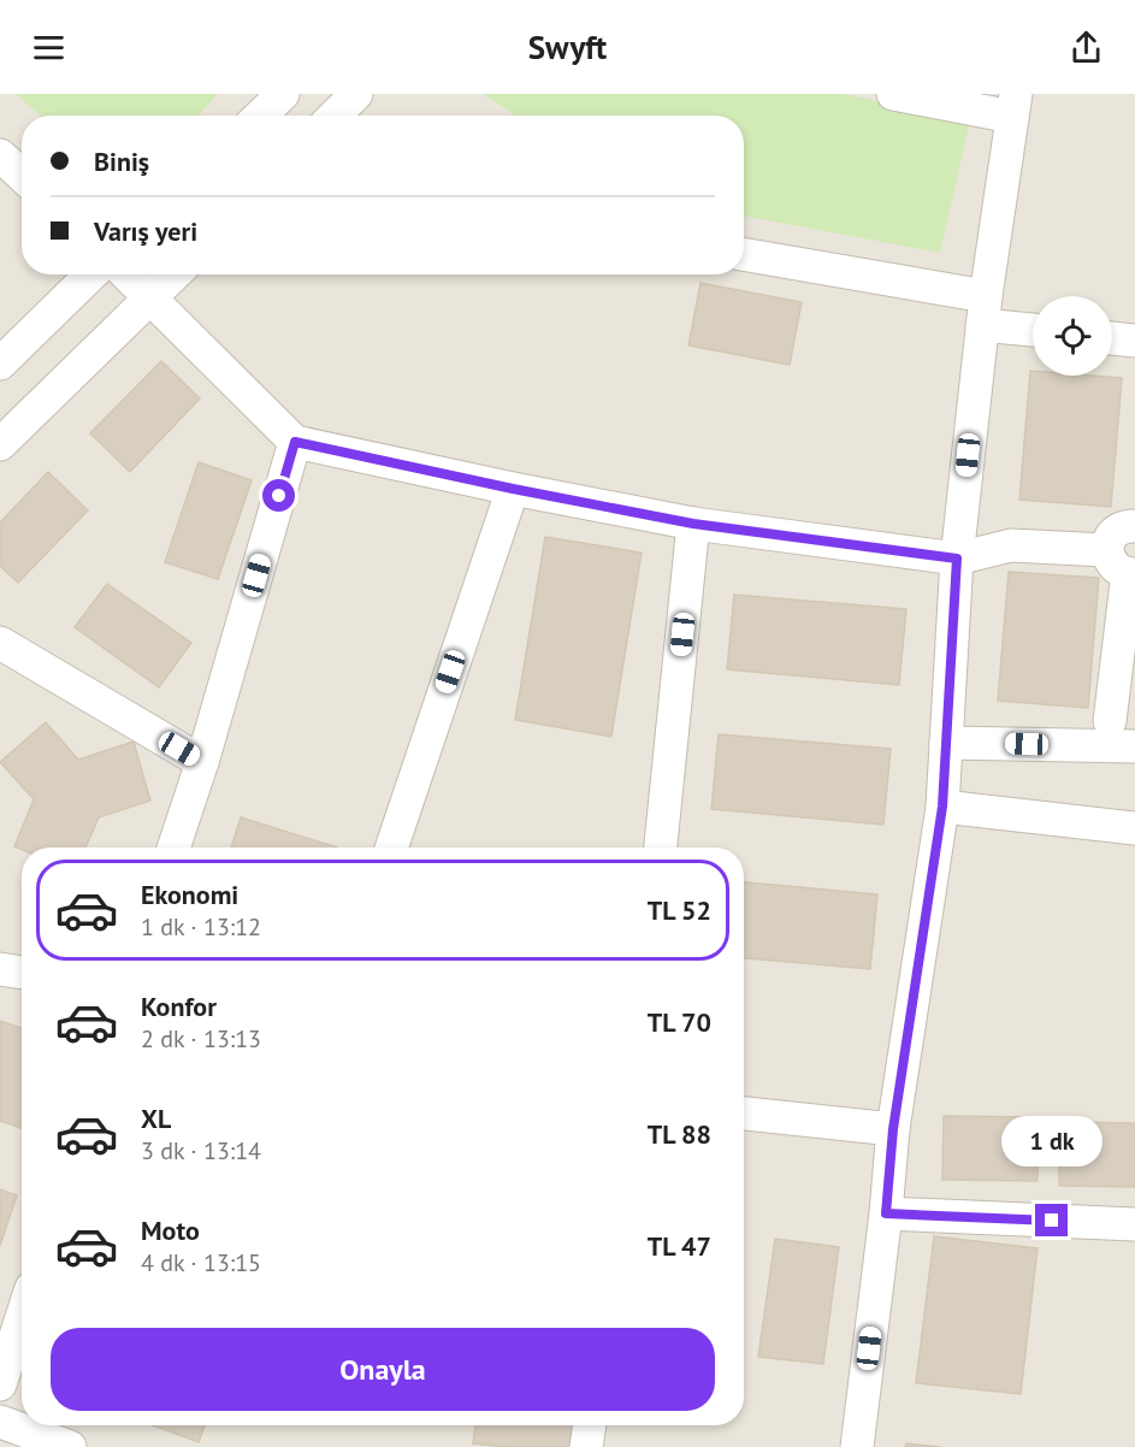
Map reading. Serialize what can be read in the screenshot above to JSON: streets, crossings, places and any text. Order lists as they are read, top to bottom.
{
  "page": {
    "header": "Swyft",
    "banner": ["Biniş", "Varış yeri"],
    "list": [
      {
        "name": "Ekonomi",
        "note": "1 dk · 13:12",
        "value": "TL 52"
      },
      {
        "name": "Konfor",
        "note": "2 dk · 13:13",
        "value": "TL 70"
      },
      {
        "name": "XL",
        "note": "3 dk · 13:14",
        "value": "TL 88"
      },
      {
        "name": "Moto",
        "note": "4 dk · 13:15",
        "value": "TL 47"
      }
    ],
    "bubble": "1 dk",
    "buttons": "Onayla"
  }
}
